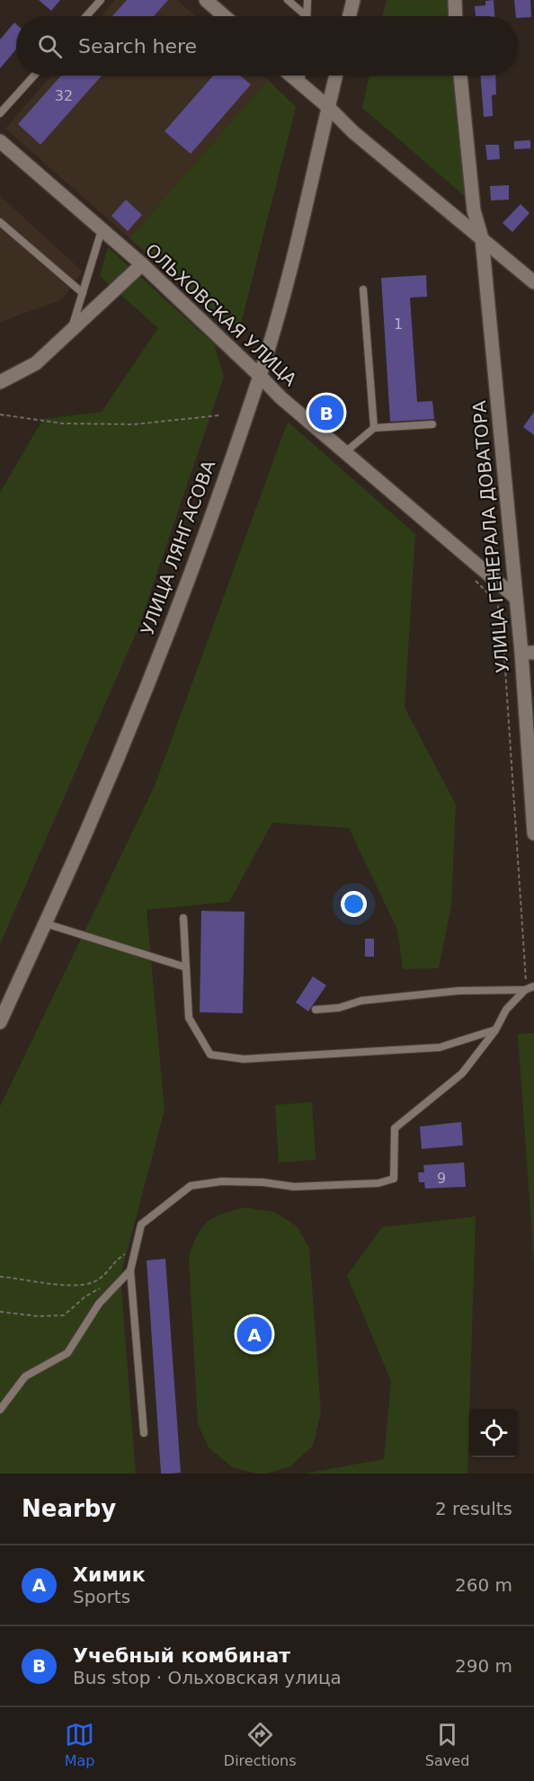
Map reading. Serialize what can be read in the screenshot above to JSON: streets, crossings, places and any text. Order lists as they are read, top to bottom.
{
  "streets": {
    "street": ["ОЛЬХОВСКАЯ УЛИЦА", "УЛИЦА ГЕНЕРАЛА ДОВАТОРА", "УЛИЦА ЛЯНГАСОВА"]
  },
  "crossings": [
    ["ОЛЬХОВСКАЯ УЛИЦА", "УЛИЦА ГЕНЕРАЛА ДОВАТОРА"],
    ["ОЛЬХОВСКАЯ УЛИЦА", "УЛИЦА ЛЯНГАСОВА"]
  ],
  "house_numbers": ["32", "1", "9"],
  "page": {
    "search": "Search here",
    "pins": ["B", "A"],
    "heading": ["Nearby", "2 results"],
    "list": [
      {
        "mark": "A",
        "name": "Химик",
        "note": "Sports",
        "value": "260 m"
      },
      {
        "mark": "B",
        "name": "Учебный комбинат",
        "note": "Bus stop · Ольховская улица",
        "value": "290 m"
      }
    ],
    "nav": ["Map", "Directions", "Saved"]
  }
}
